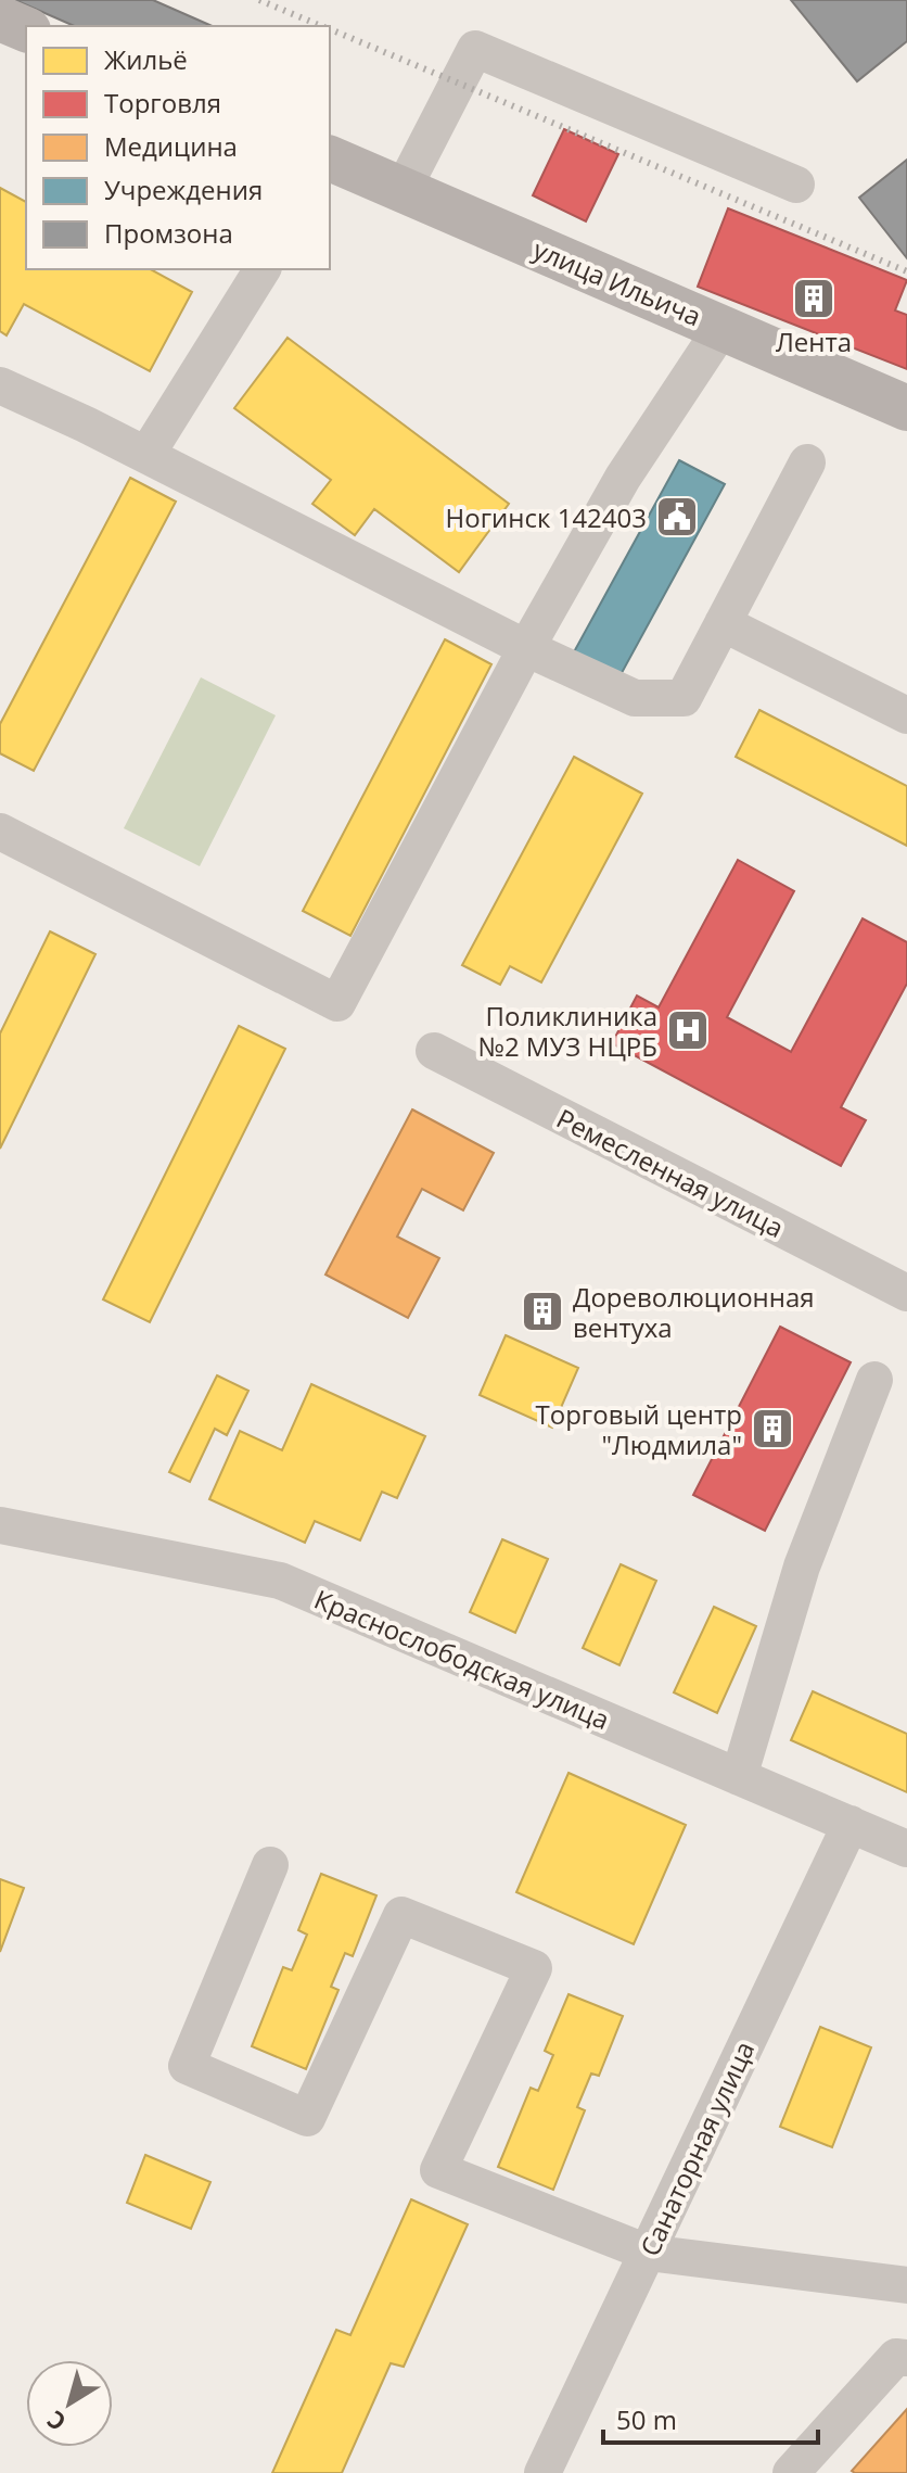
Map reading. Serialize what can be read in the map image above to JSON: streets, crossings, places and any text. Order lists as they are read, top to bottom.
{
  "streets": {
    "main road": ["улица Ильича"],
    "street": ["Ремесленная улица", "Краснослободская улица", "Санаторная улица"]
  },
  "crossings": [
    ["Краснослободская улица", "Санаторная улица"]
  ],
  "places": {
    "building": ["Лента", "Дореволюционная вентуха", "Торговый центр \"Людмила\""],
    "public building": ["Ногинск 142403"],
    "hospital": ["Поликлиника №2 МУЗ НЦРБ"]
  },
  "legend": [
    "Жильё",
    "Торговля",
    "Медицина",
    "Учреждения",
    "Промзона"
  ],
  "scale_bar": "50 m",
  "north": "bottom left"
}
